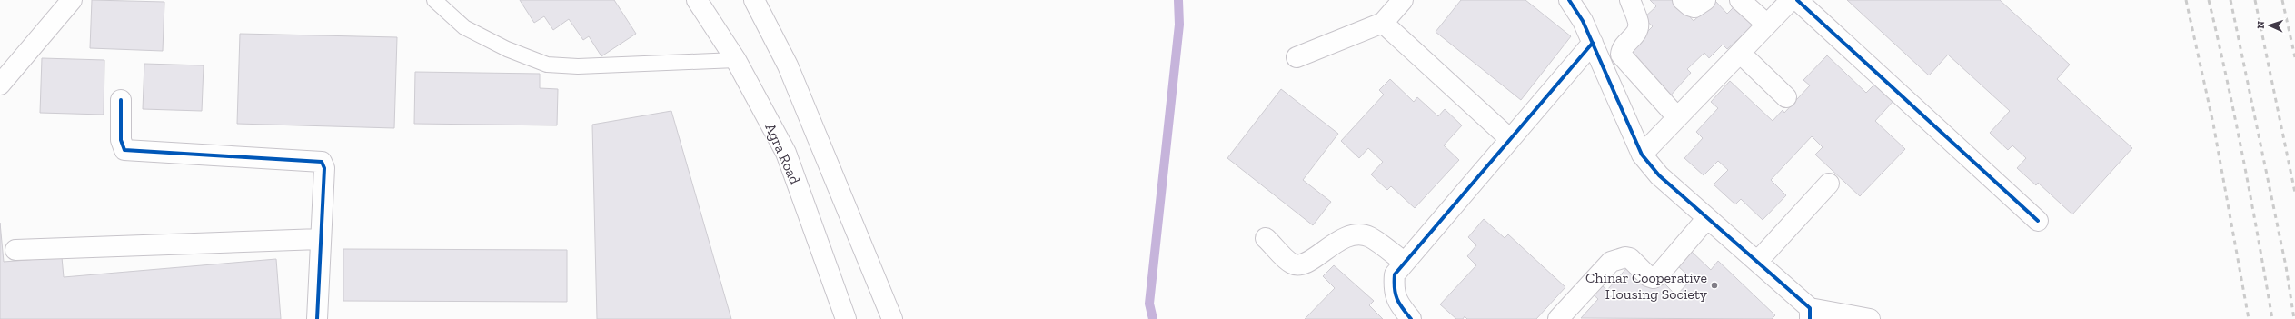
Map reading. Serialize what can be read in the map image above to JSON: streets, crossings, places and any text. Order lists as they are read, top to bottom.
{
  "streets": {
    "street": ["Agra Road"]
  },
  "places": ["Chinar Cooperative Housing Society"],
  "north": "left"
}
